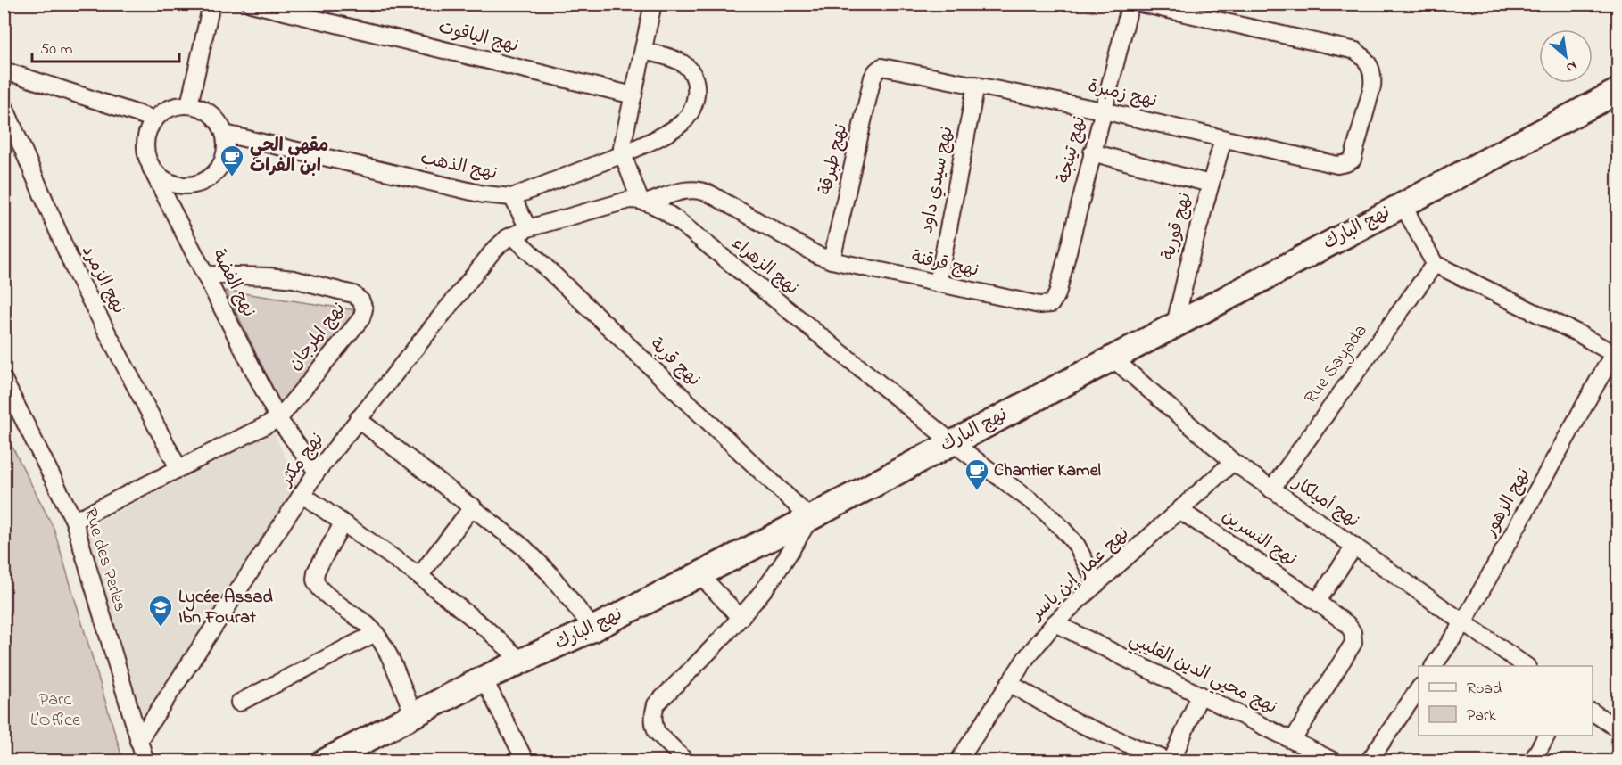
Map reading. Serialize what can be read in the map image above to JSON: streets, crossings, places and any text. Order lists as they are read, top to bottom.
{
  "streets": {
    "street": [
      "نهج الياقوت",
      "نهج زمبرة",
      "نهج تينجة",
      "نهج طبرقة",
      "نهج الذهب",
      "نهج سيدي داود",
      "نهج قورية",
      "نهج البارك",
      "نهج قرقنة",
      "نهج الزهراء",
      "نهج الزمرد",
      "نهج الفضة",
      "نهج المرجان",
      "نهج قربة",
      "Rue Sayada",
      "نهج مكثر",
      "نهج أميلكار",
      "نهج الزهور",
      "نهج النسرين",
      "Rue des Perles",
      "نهج عمار إبن ياسر",
      "نهج محيي الدين القليبي"
    ]
  },
  "crossings": [
    ["نهج زمبرة", "نهج تينجة"],
    ["نهج زمبرة", "نهج طبرقة"],
    ["نهج زمبرة", "نهج سيدي داود"],
    ["نهج زمبرة", "نهج قورية"],
    ["نهج تينجة", "نهج قرقنة"],
    ["نهج طبرقة", "نهج قرقنة"],
    ["نهج الذهب", "نهج الفضة"],
    ["نهج سيدي داود", "نهج قرقنة"],
    ["نهج قورية", "نهج البارك"],
    ["نهج البارك", "نهج الزهراء"],
    ["نهج البارك", "نهج قربة"],
    ["نهج البارك", "نهج أميلكار"],
    ["نهج قرقنة", "نهج الزهراء"],
    ["نهج الزهراء", "نهج عمار إبن ياسر"],
    ["نهج الفضة", "نهج المرجان"],
    ["نهج الفضة", "نهج مكثر"],
    ["نهج قربة", "نهج مكثر"],
    ["Rue Sayada", "نهج أميلكار"],
    ["نهج مكثر", "Rue des Perles"],
    ["نهج أميلكار", "نهج الزهور"],
    ["نهج أميلكار", "نهج عمار إبن ياسر"],
    ["نهج النسرين", "نهج عمار إبن ياسر"],
    ["نهج النسرين", "نهج محيي الدين القليبي"],
    ["نهج عمار إبن ياسر", "نهج محيي الدين القليبي"]
  ],
  "parks": ["Parc L'Office"],
  "places": {
    "cafe": ["مقهى الحي ابن الفرات", "Chantier Kamel"],
    "school or university": ["Lycée Assad Ibn Fourat"]
  },
  "legend": ["Road", "Park"],
  "scale_bar": "50 m",
  "north": "bottom right"
}
